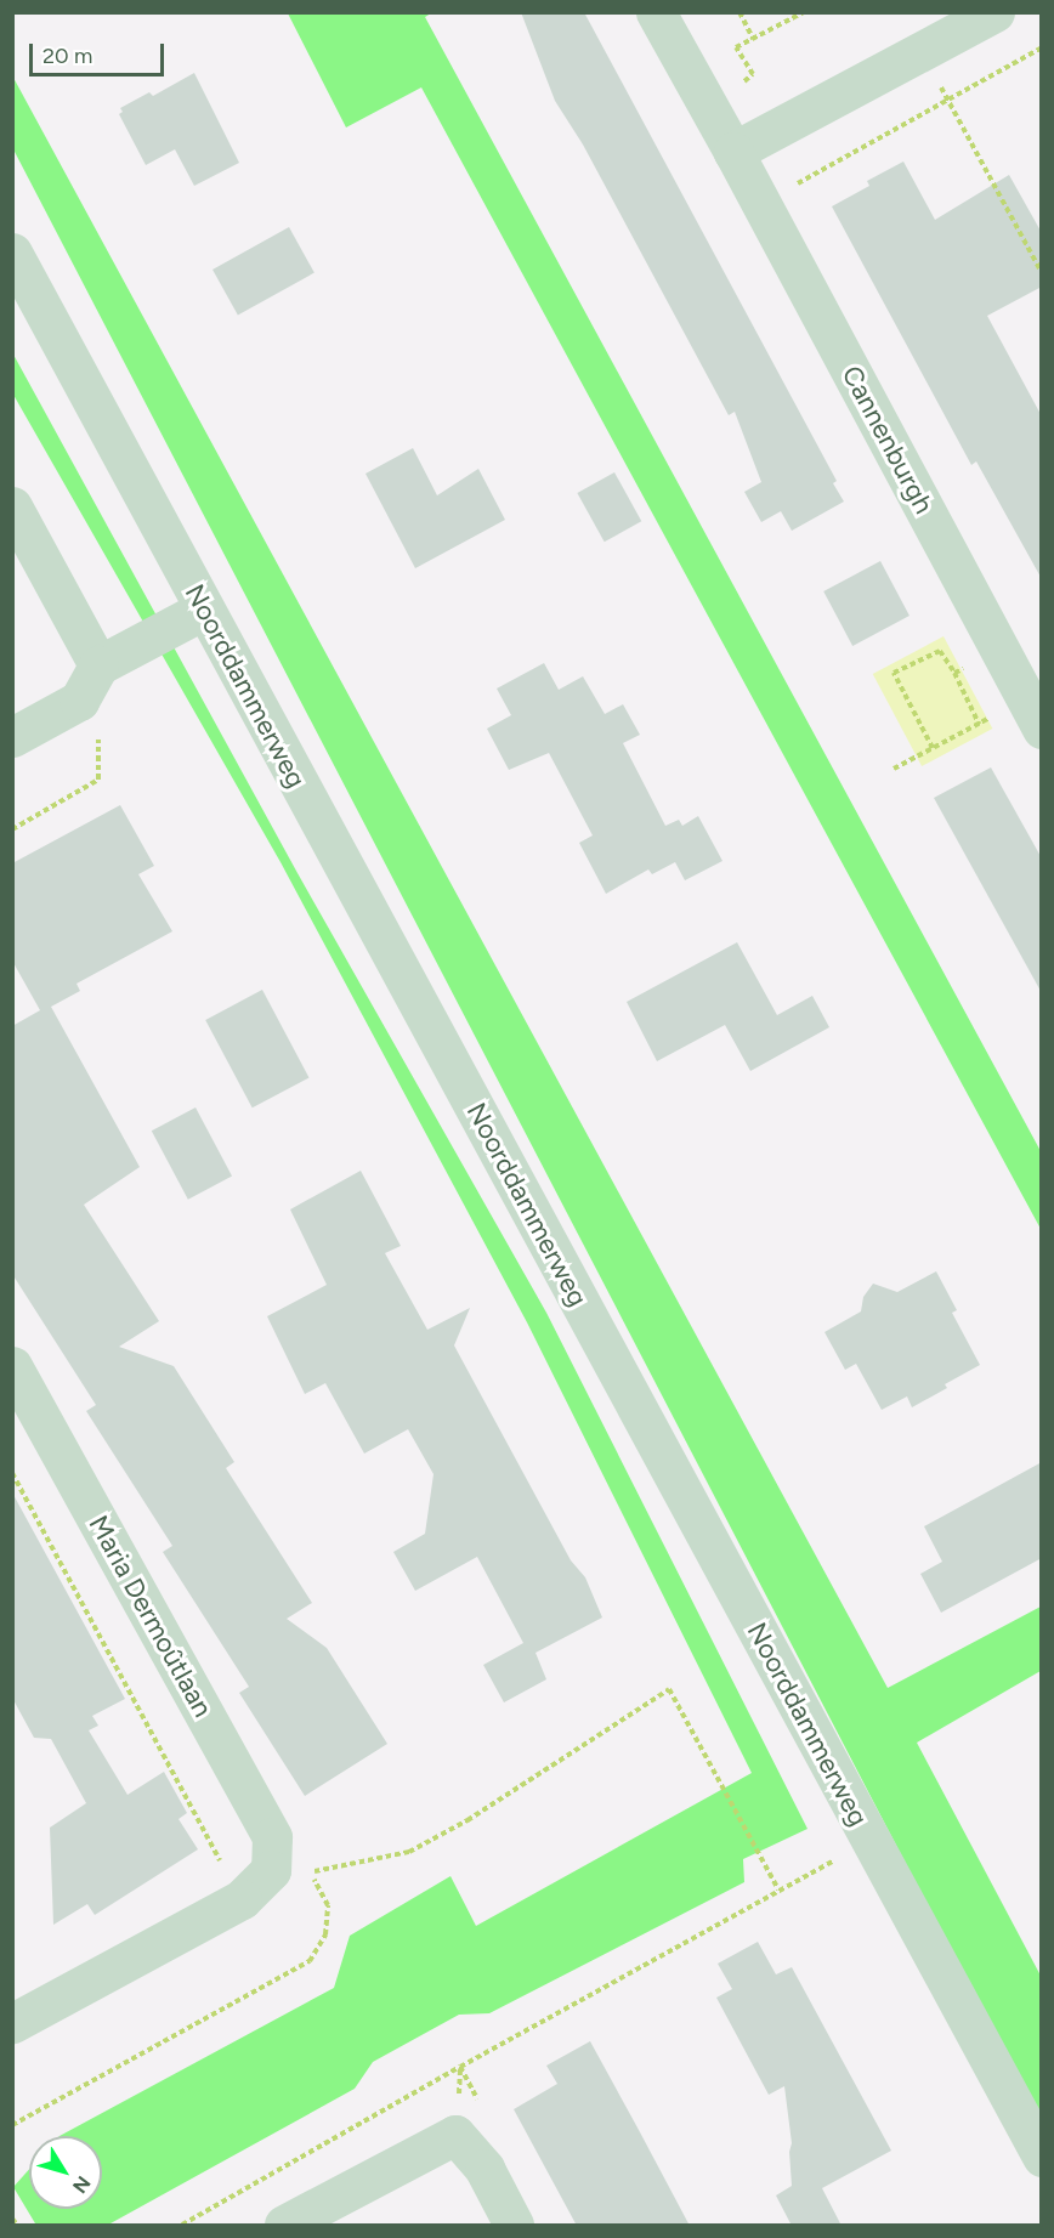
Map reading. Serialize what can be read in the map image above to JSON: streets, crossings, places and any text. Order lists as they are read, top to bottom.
{
  "streets": {
    "street": ["Cannenburgh", "Noorddammerweg", "Maria Dermoûtlaan"]
  },
  "scale_bar": "20 m",
  "north": "bottom right"
}
